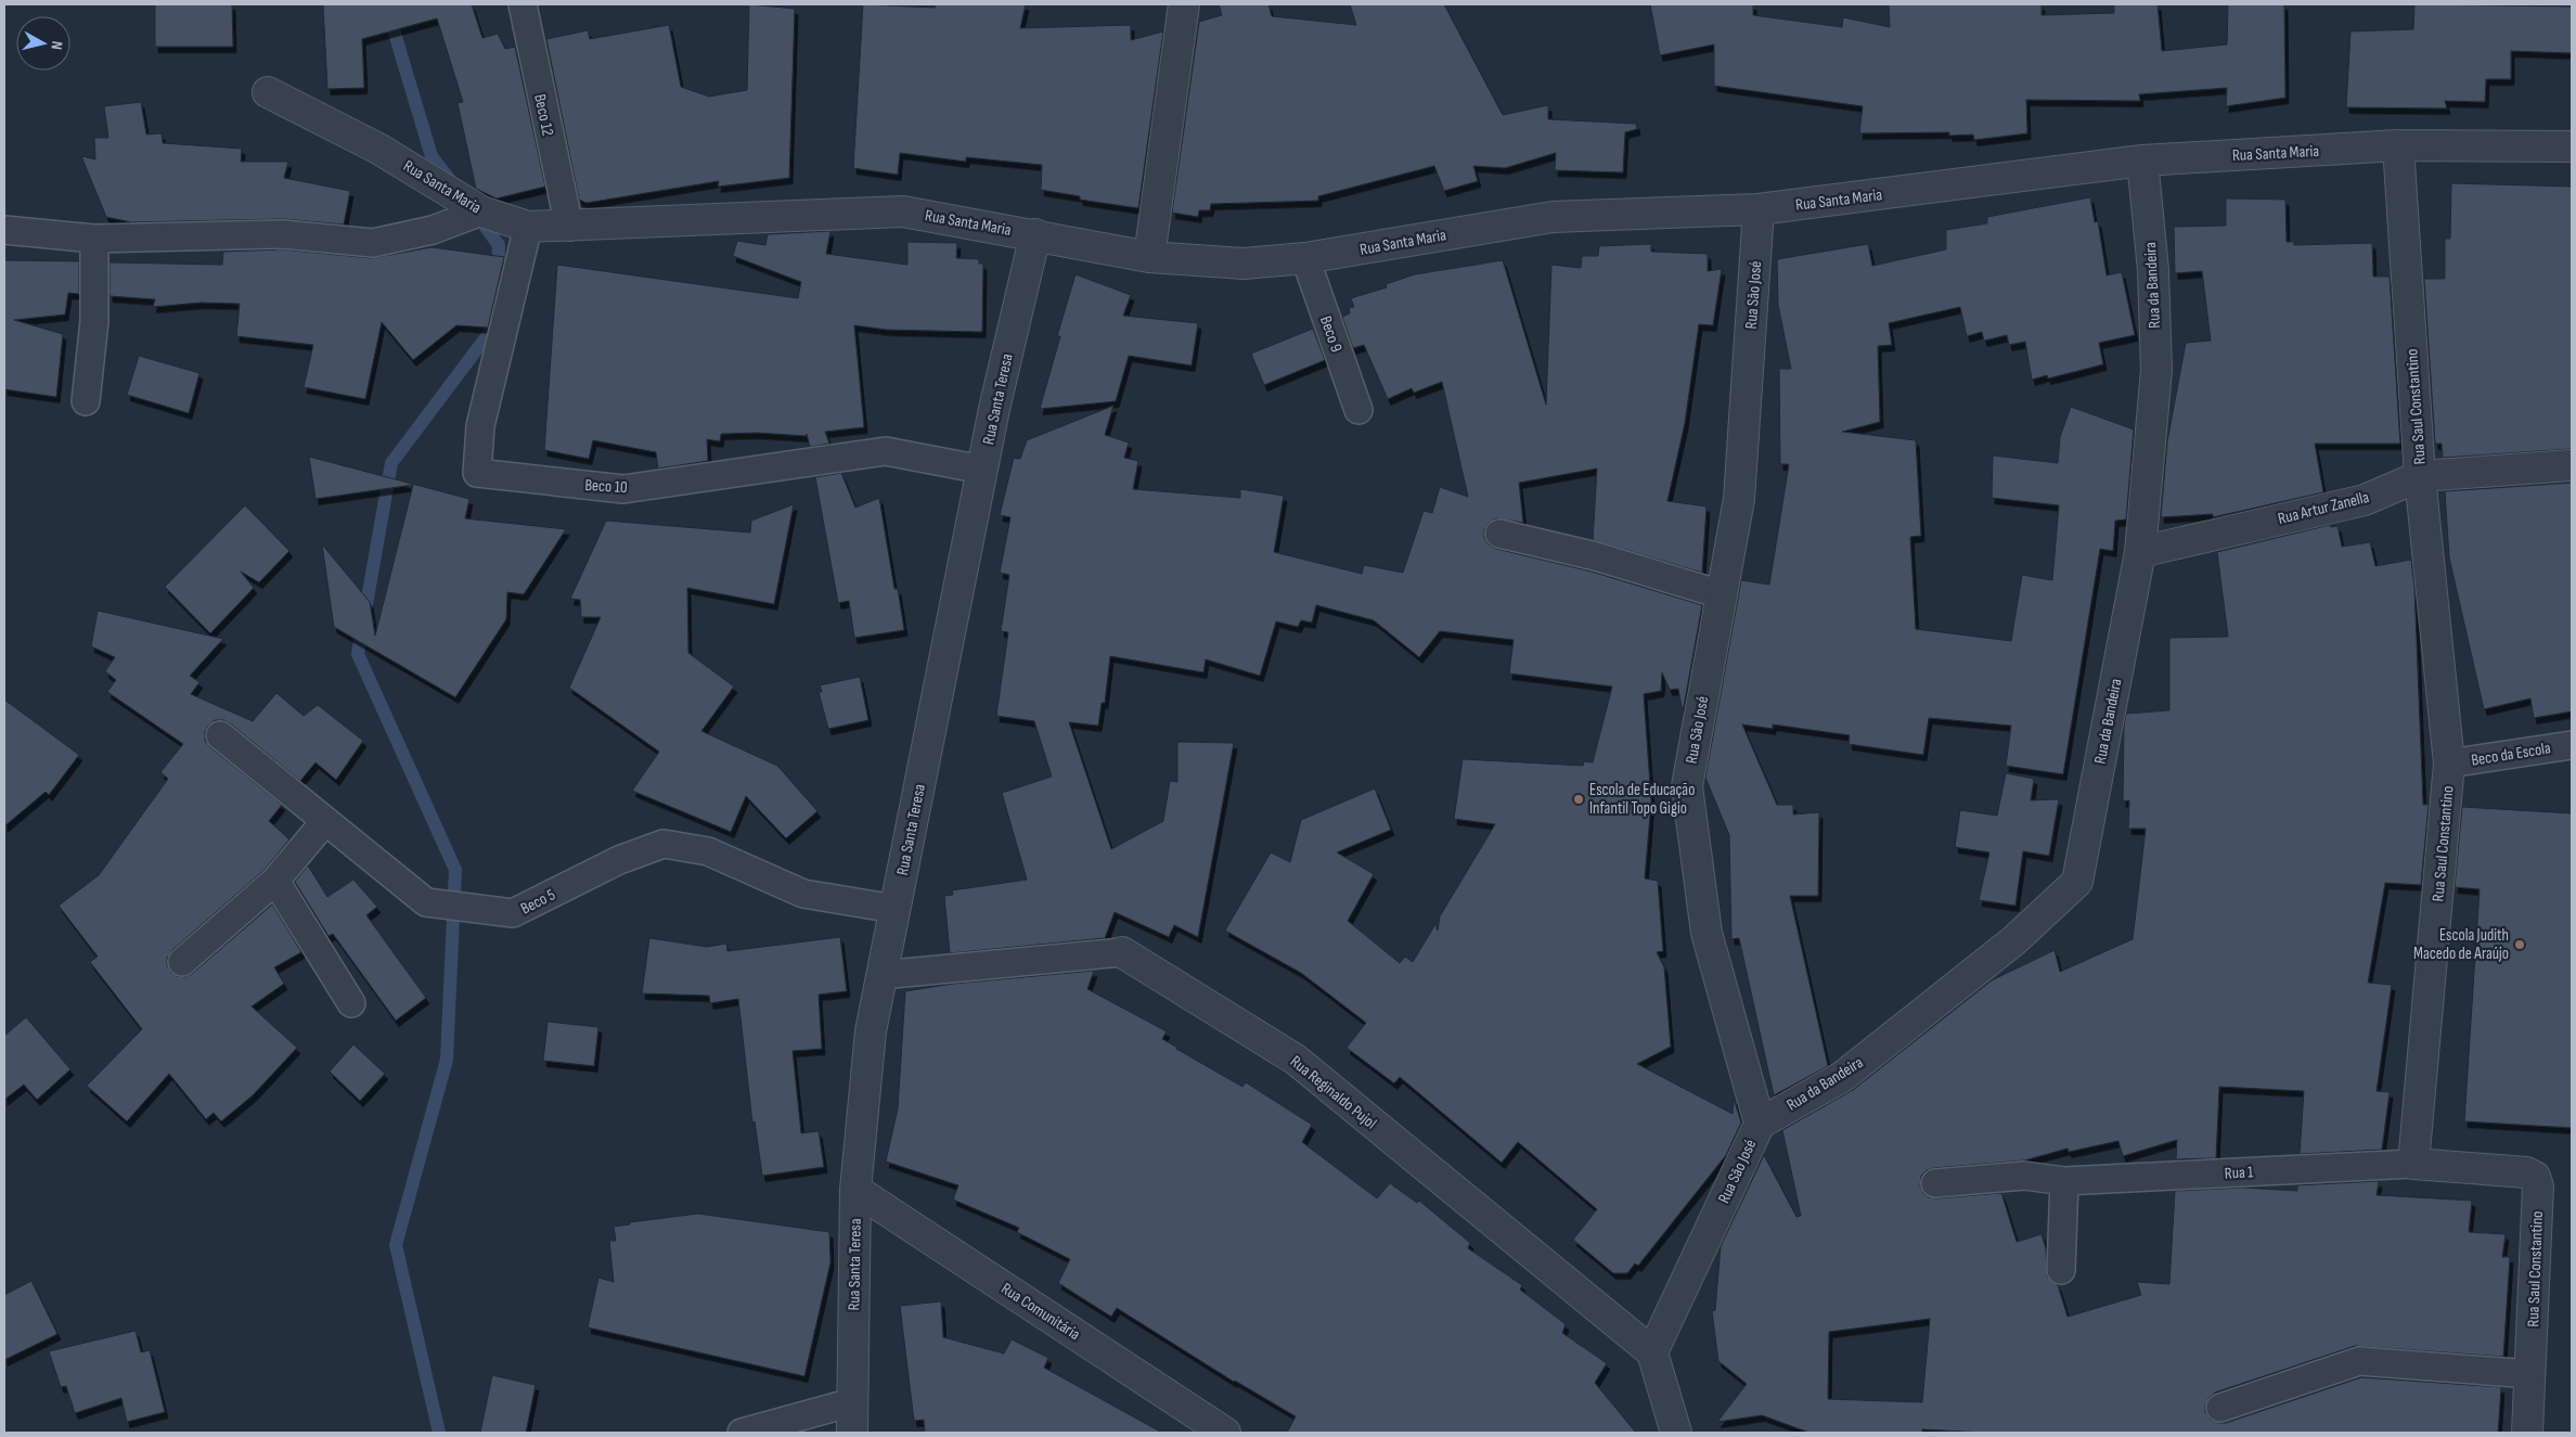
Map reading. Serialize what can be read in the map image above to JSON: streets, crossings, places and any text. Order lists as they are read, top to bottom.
{
  "streets": {
    "street": [
      "Rua Santa Maria",
      "Rua da Bandeira",
      "Rua São José",
      "Rua Santa Teresa",
      "Rua Saul Constantino",
      "Rua Artur Zanella",
      "Rua Reginaldo Pujol",
      "Rua Comunitária"
    ],
    "lane": [
      "Beco 12",
      "Beco 9",
      "Beco 10",
      "Beco da Escola",
      "Beco 5",
      "Rua 1"
    ]
  },
  "crossings": [
    ["Beco 12", "Rua Santa Maria"],
    ["Rua Santa Maria", "Rua da Bandeira"],
    ["Rua Santa Maria", "Rua São José"],
    ["Rua Santa Maria", "Beco 9"],
    ["Rua Santa Maria", "Rua Santa Teresa"],
    ["Rua Santa Maria", "Rua Saul Constantino"],
    ["Rua Santa Maria", "Beco 10"],
    ["Rua da Bandeira", "Rua São José"],
    ["Rua da Bandeira", "Rua Artur Zanella"],
    ["Rua São José", "Rua Reginaldo Pujol"],
    ["Rua Santa Teresa", "Beco 10"],
    ["Rua Santa Teresa", "Beco 5"],
    ["Rua Santa Teresa", "Rua Reginaldo Pujol"],
    ["Rua Santa Teresa", "Rua Comunitária"],
    ["Rua Saul Constantino", "Rua Artur Zanella"],
    ["Rua Saul Constantino", "Beco da Escola"],
    ["Rua Saul Constantino", "Rua 1"]
  ],
  "places": ["Escola de Educação Infantil Topo Gigio", "Escola Judith Macedo de Araújo"],
  "north": "right"
}
